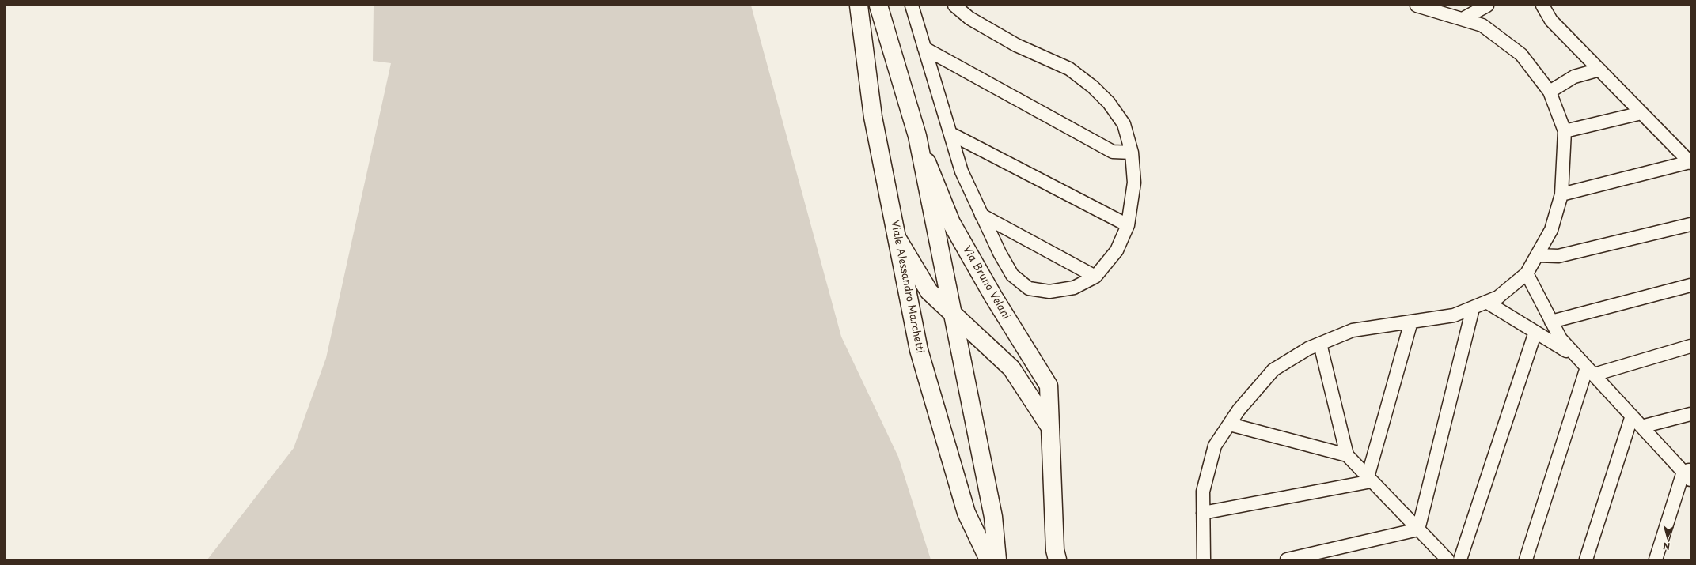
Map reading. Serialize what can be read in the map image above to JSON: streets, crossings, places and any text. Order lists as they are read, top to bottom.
{
  "streets": {
    "street": ["Via Bruno Velani", "Viale Alessandro Marchetti"]
  },
  "north": "bottom"
}
